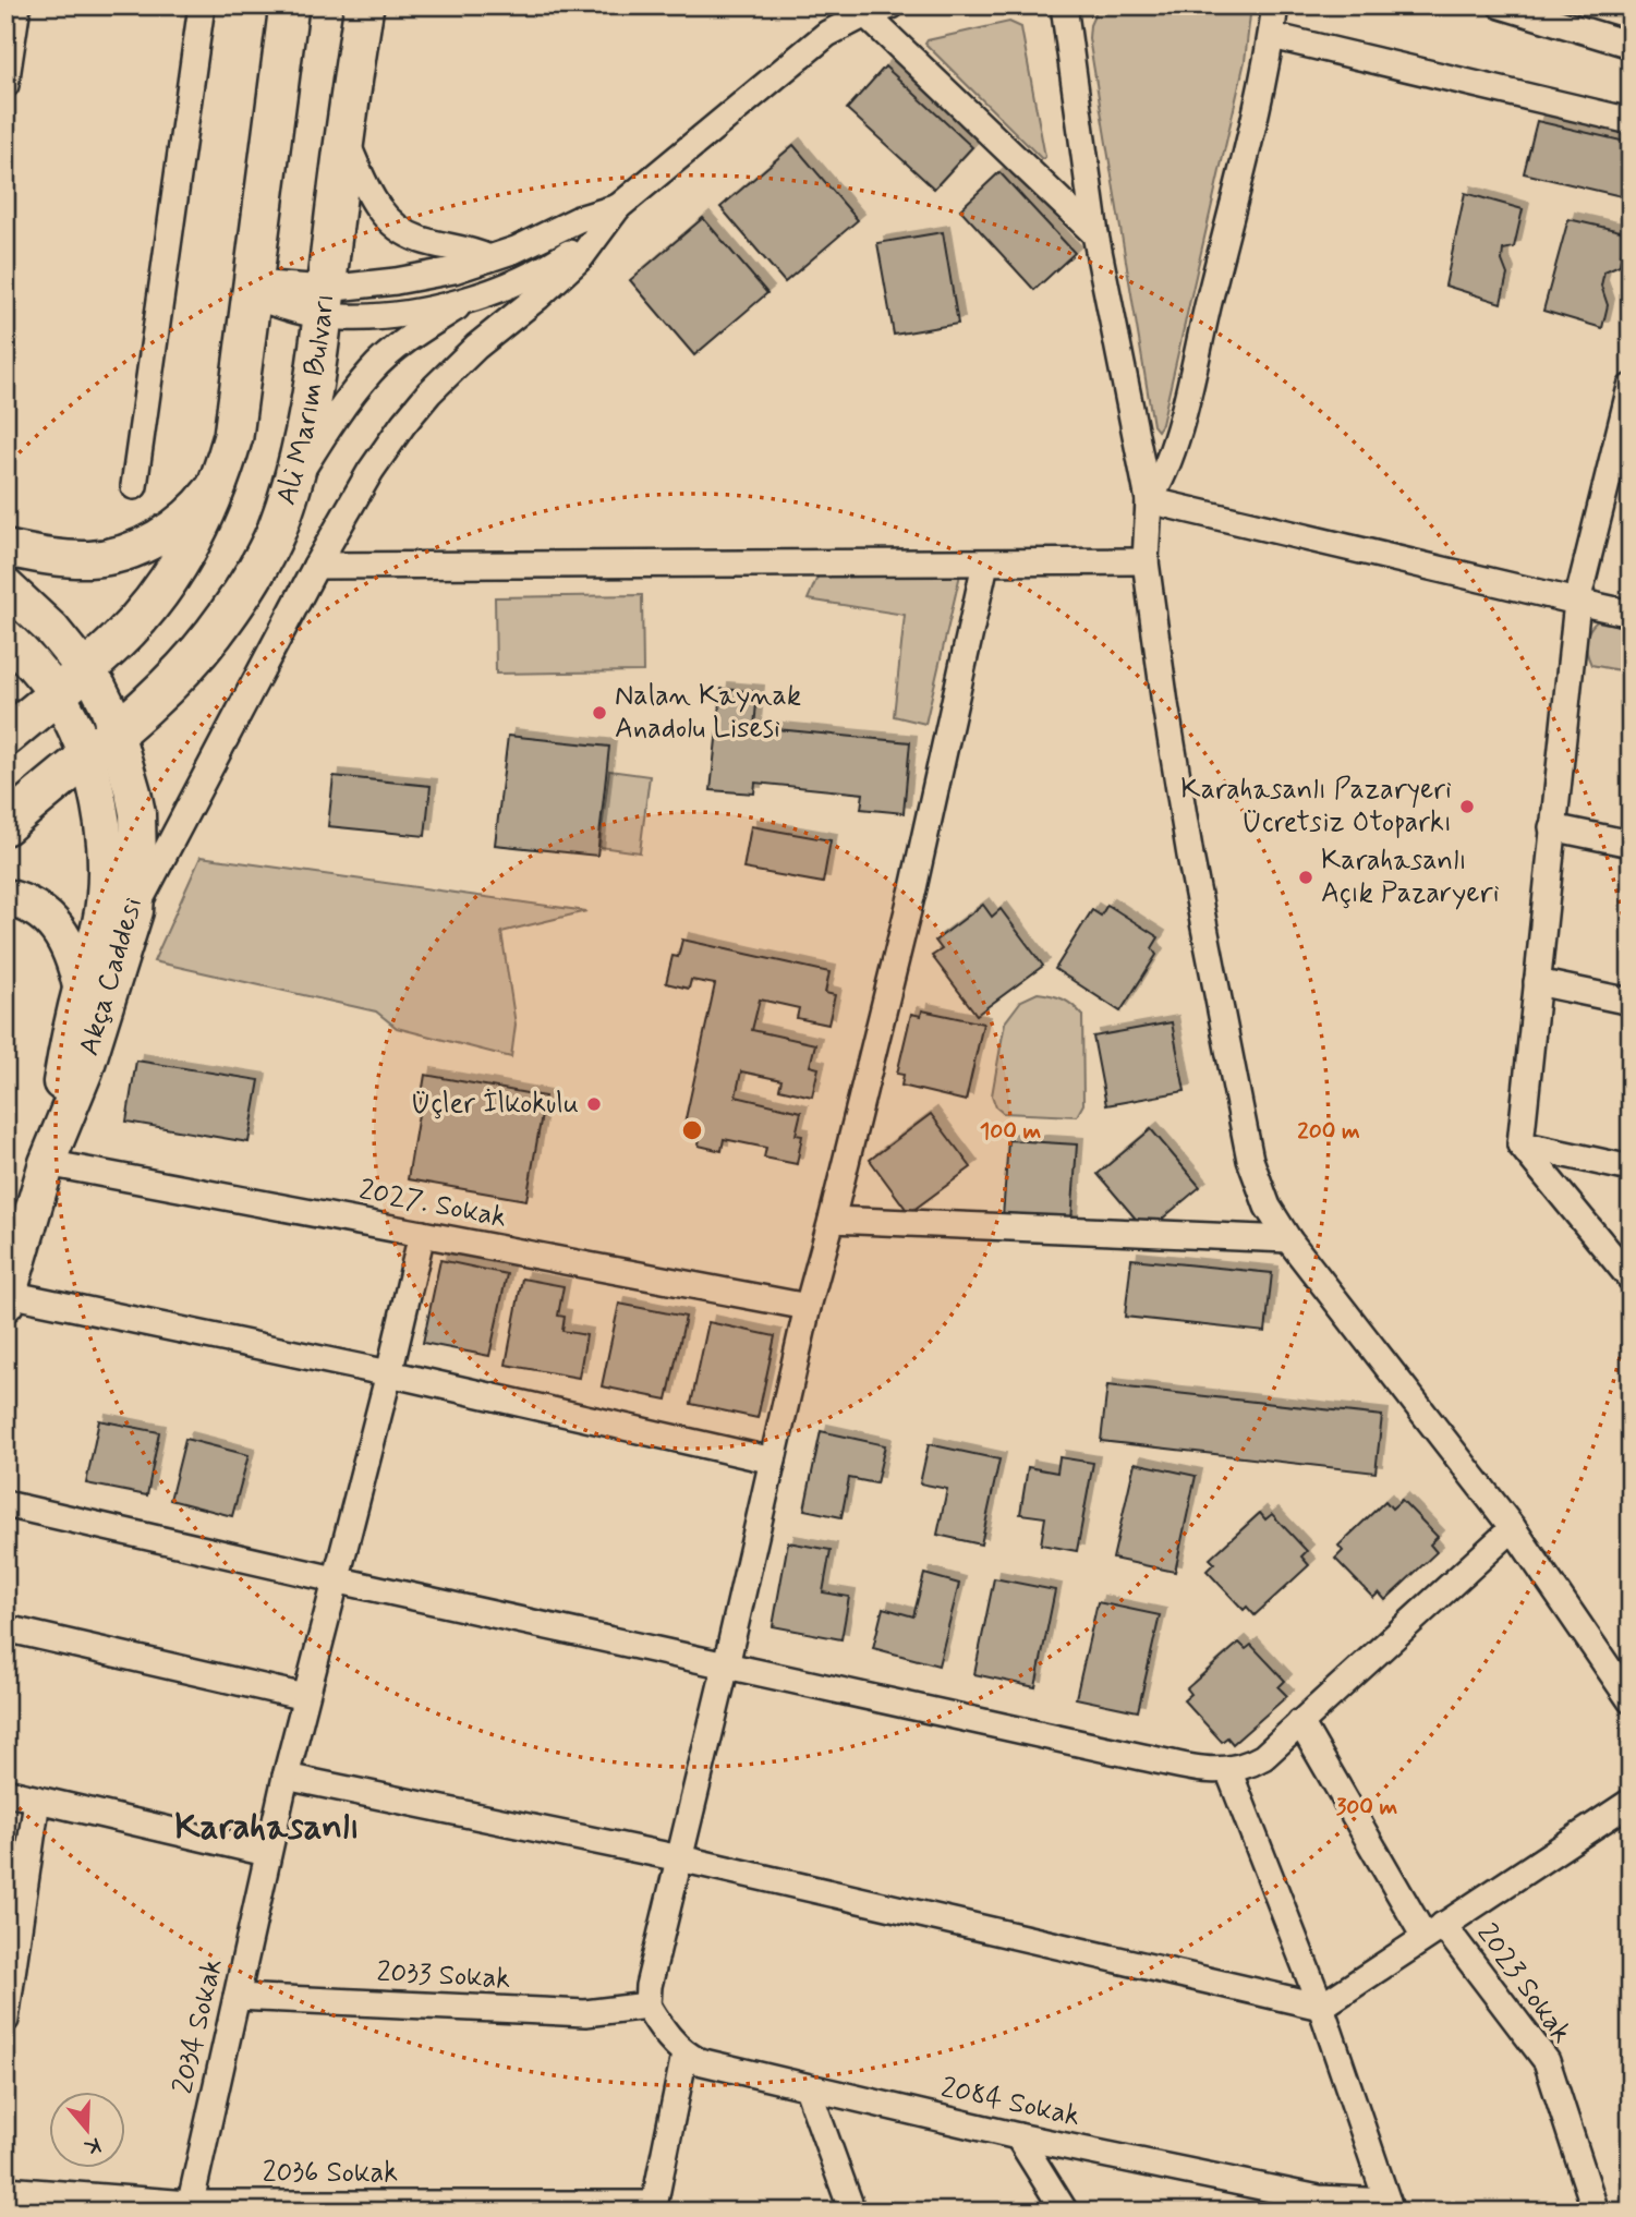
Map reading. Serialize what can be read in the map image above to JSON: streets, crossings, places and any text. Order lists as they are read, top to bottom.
{
  "streets": {
    "main road": ["Ali Marım Bulvarı"],
    "street": [
      "Akça Caddesi",
      "2027. Sokak",
      "2033 Sokak",
      "2023 Sokak",
      "2034 Sokak",
      "2084 Sokak",
      "2036 Sokak"
    ]
  },
  "crossings": [
    ["Ali Marım Bulvarı", "Akça Caddesi"],
    ["Akça Caddesi", "2027. Sokak"],
    ["2027. Sokak", "2034 Sokak"],
    ["2033 Sokak", "2034 Sokak"],
    ["2034 Sokak", "2036 Sokak"]
  ],
  "districts": ["Karahasanlı"],
  "places": [
    "Nalan Kaynak Anadolu Lisesi",
    "Karahasanlı Pazaryeri Ücretsiz Otoparkı",
    "Karahasanlı Açık Pazaryeri",
    "Üçler İlkokulu"
  ],
  "north": "bottom",
  "rings": ["100 m", "200 m", "300 m"]
}
